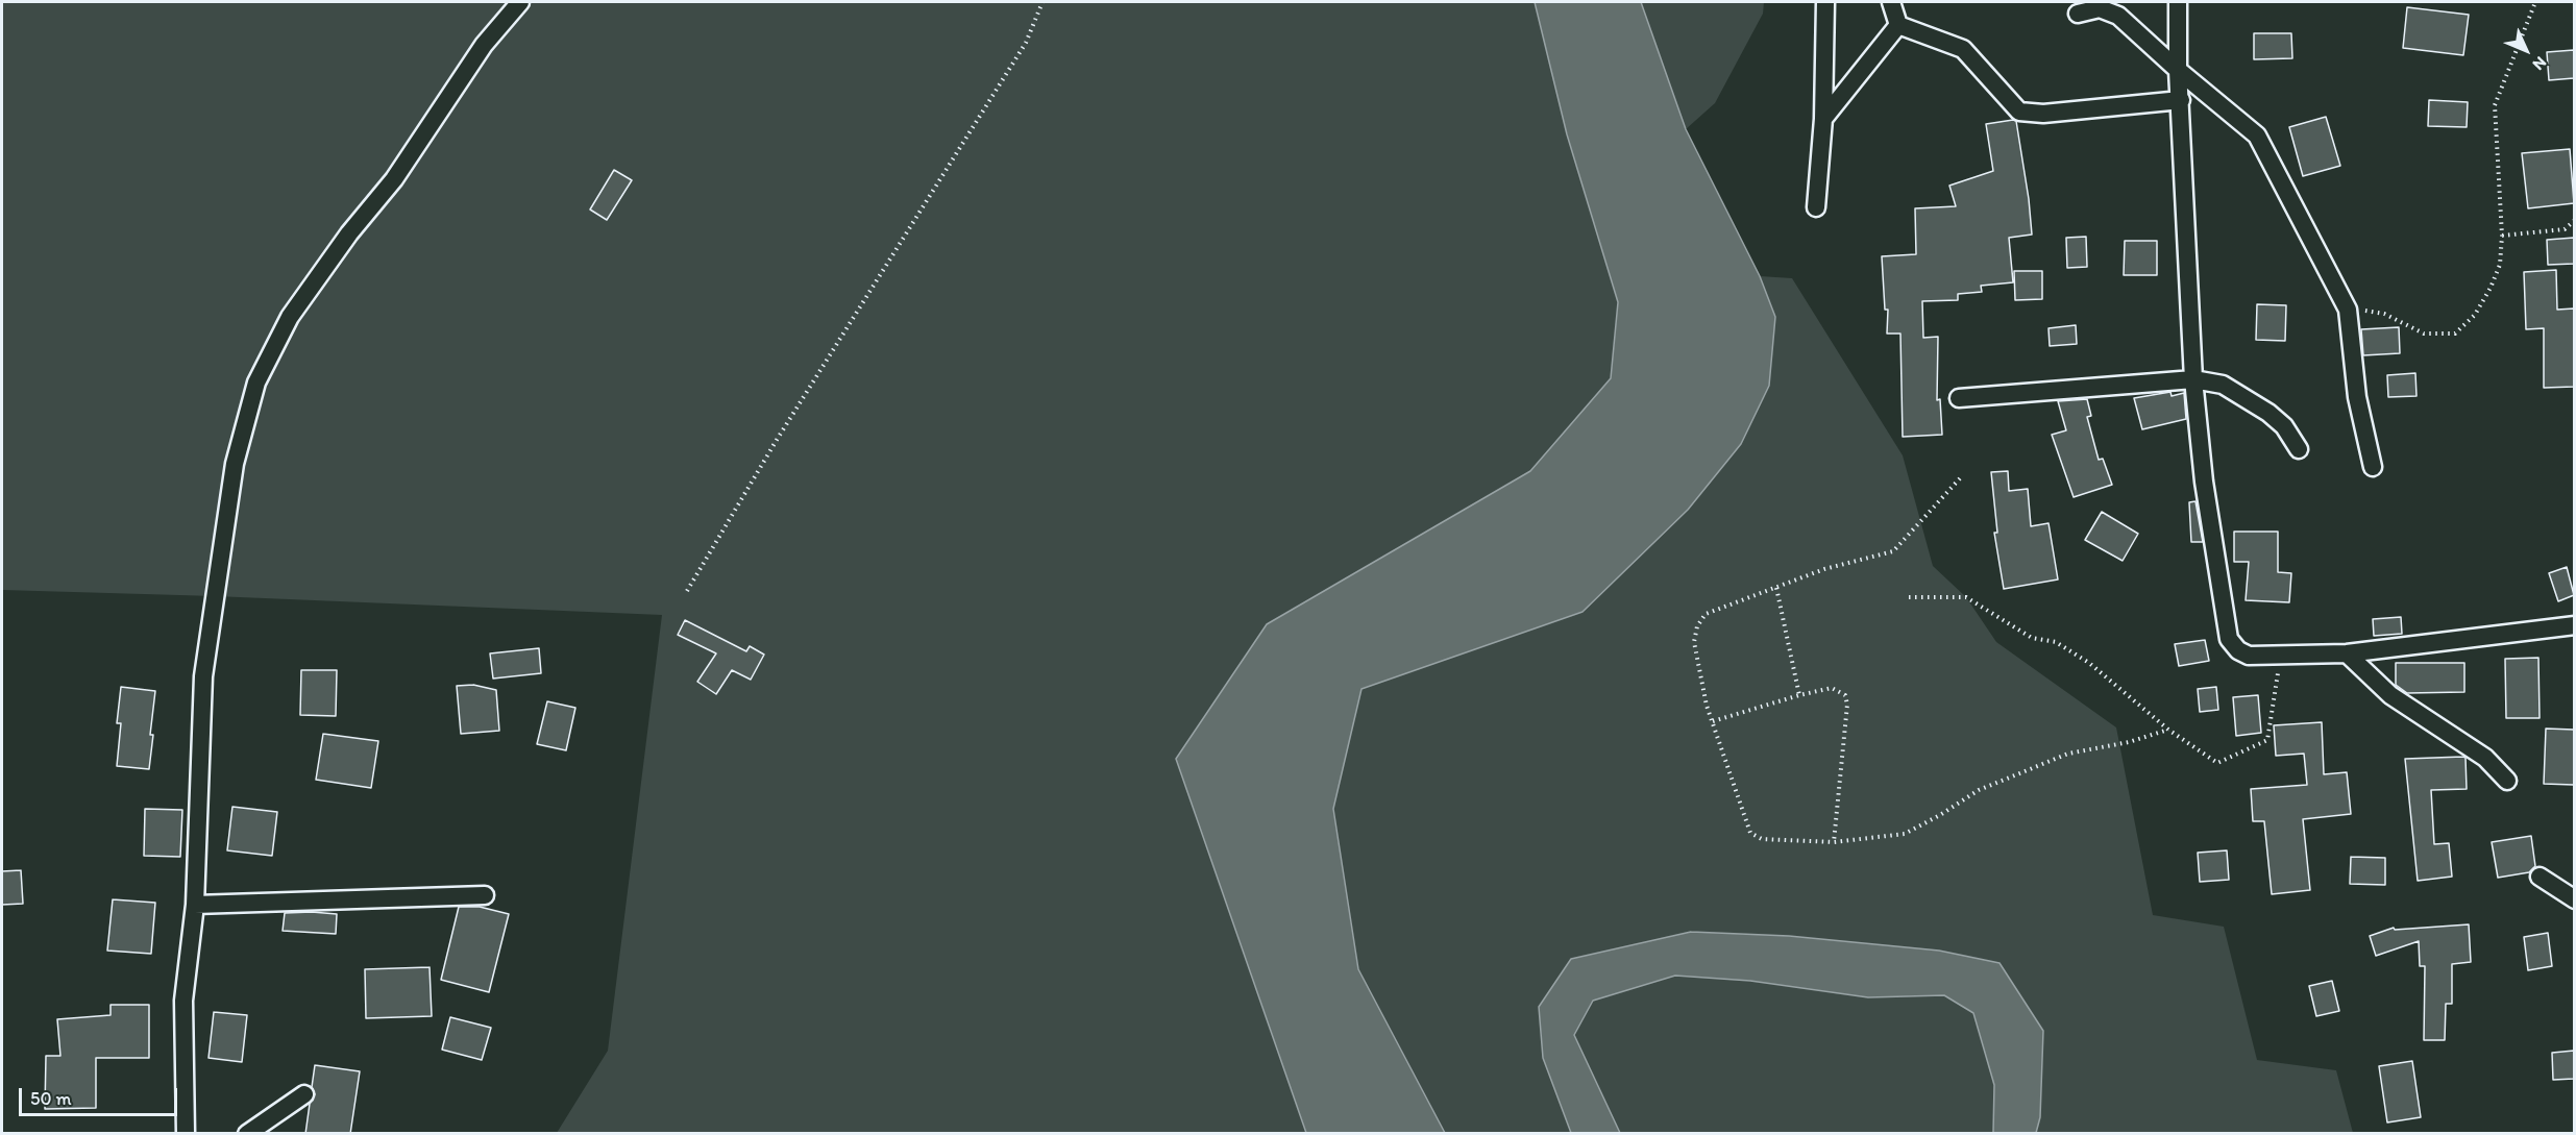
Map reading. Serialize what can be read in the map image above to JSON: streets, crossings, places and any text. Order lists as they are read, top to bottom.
{
  "scale_bar": "50 m",
  "north": "bottom right"
}
